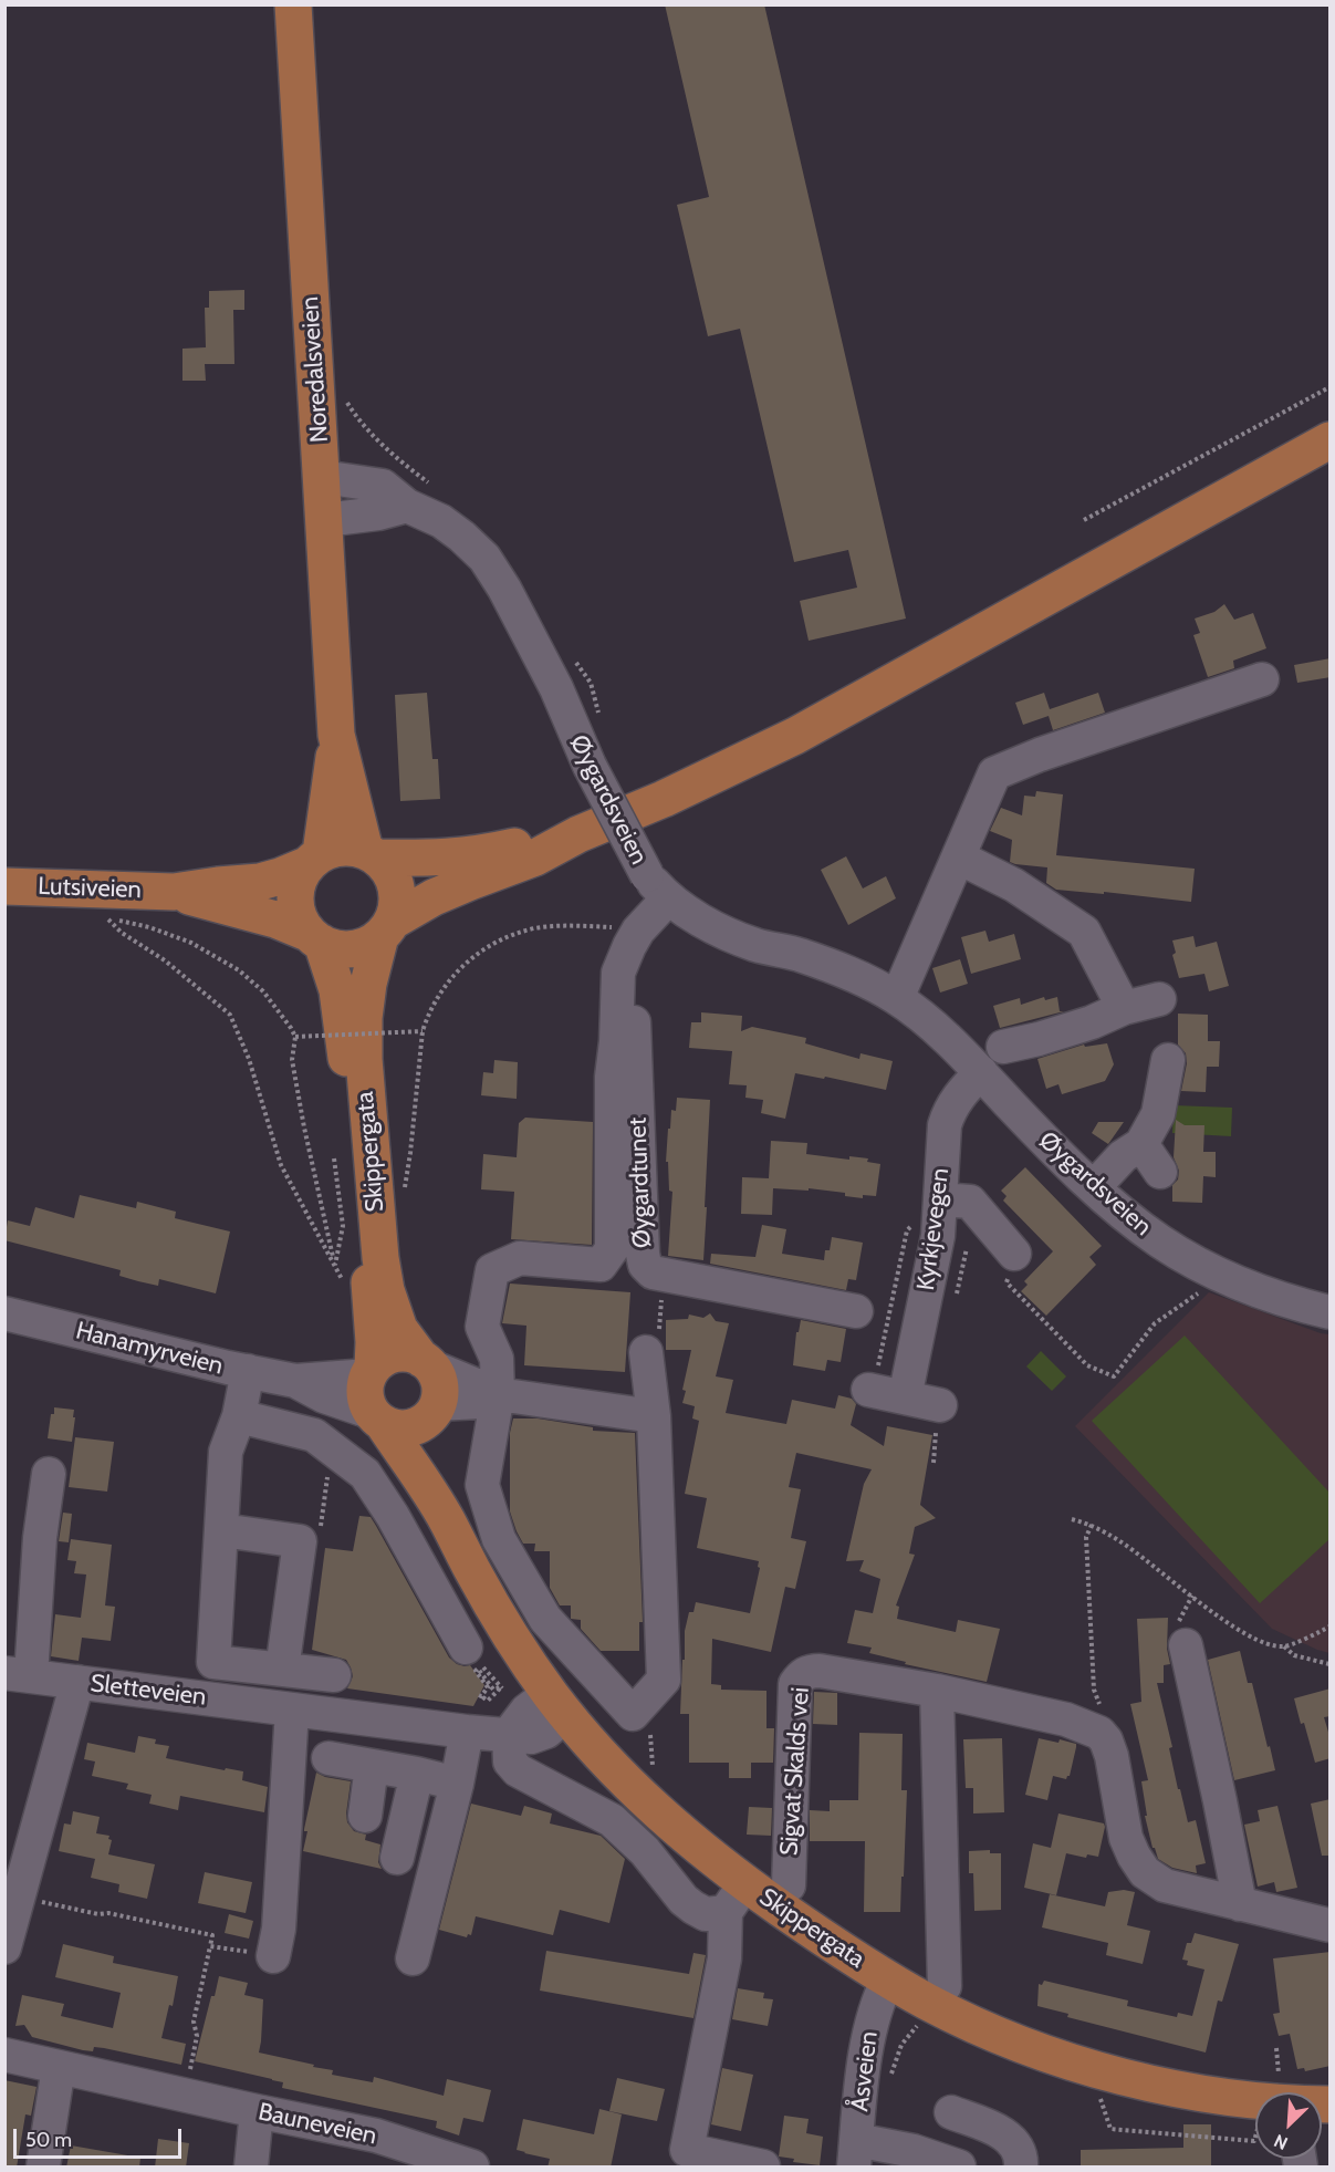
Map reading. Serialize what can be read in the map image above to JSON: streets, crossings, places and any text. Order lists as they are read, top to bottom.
{
  "streets": {
    "main road": ["Noredalsveien", "Lutsiveien", "Skippergata"],
    "street": [
      "Øygardsveien",
      "Øygardtunet",
      "Kyrkjevegen",
      "Hanamyrveien",
      "Sletteveien",
      "Sigvat Skalds vei",
      "Åsveien",
      "Bauneveien"
    ]
  },
  "crossings": [
    ["Noredalsveien", "Øygardsveien"],
    ["Noredalsveien", "Lutsiveien"],
    ["Noredalsveien", "Skippergata"],
    ["Øygardsveien", "Kyrkjevegen"],
    ["Lutsiveien", "Skippergata"],
    ["Skippergata", "Hanamyrveien"],
    ["Skippergata", "Åsveien"]
  ],
  "scale_bar": "50 m",
  "north": "bottom left"
}
